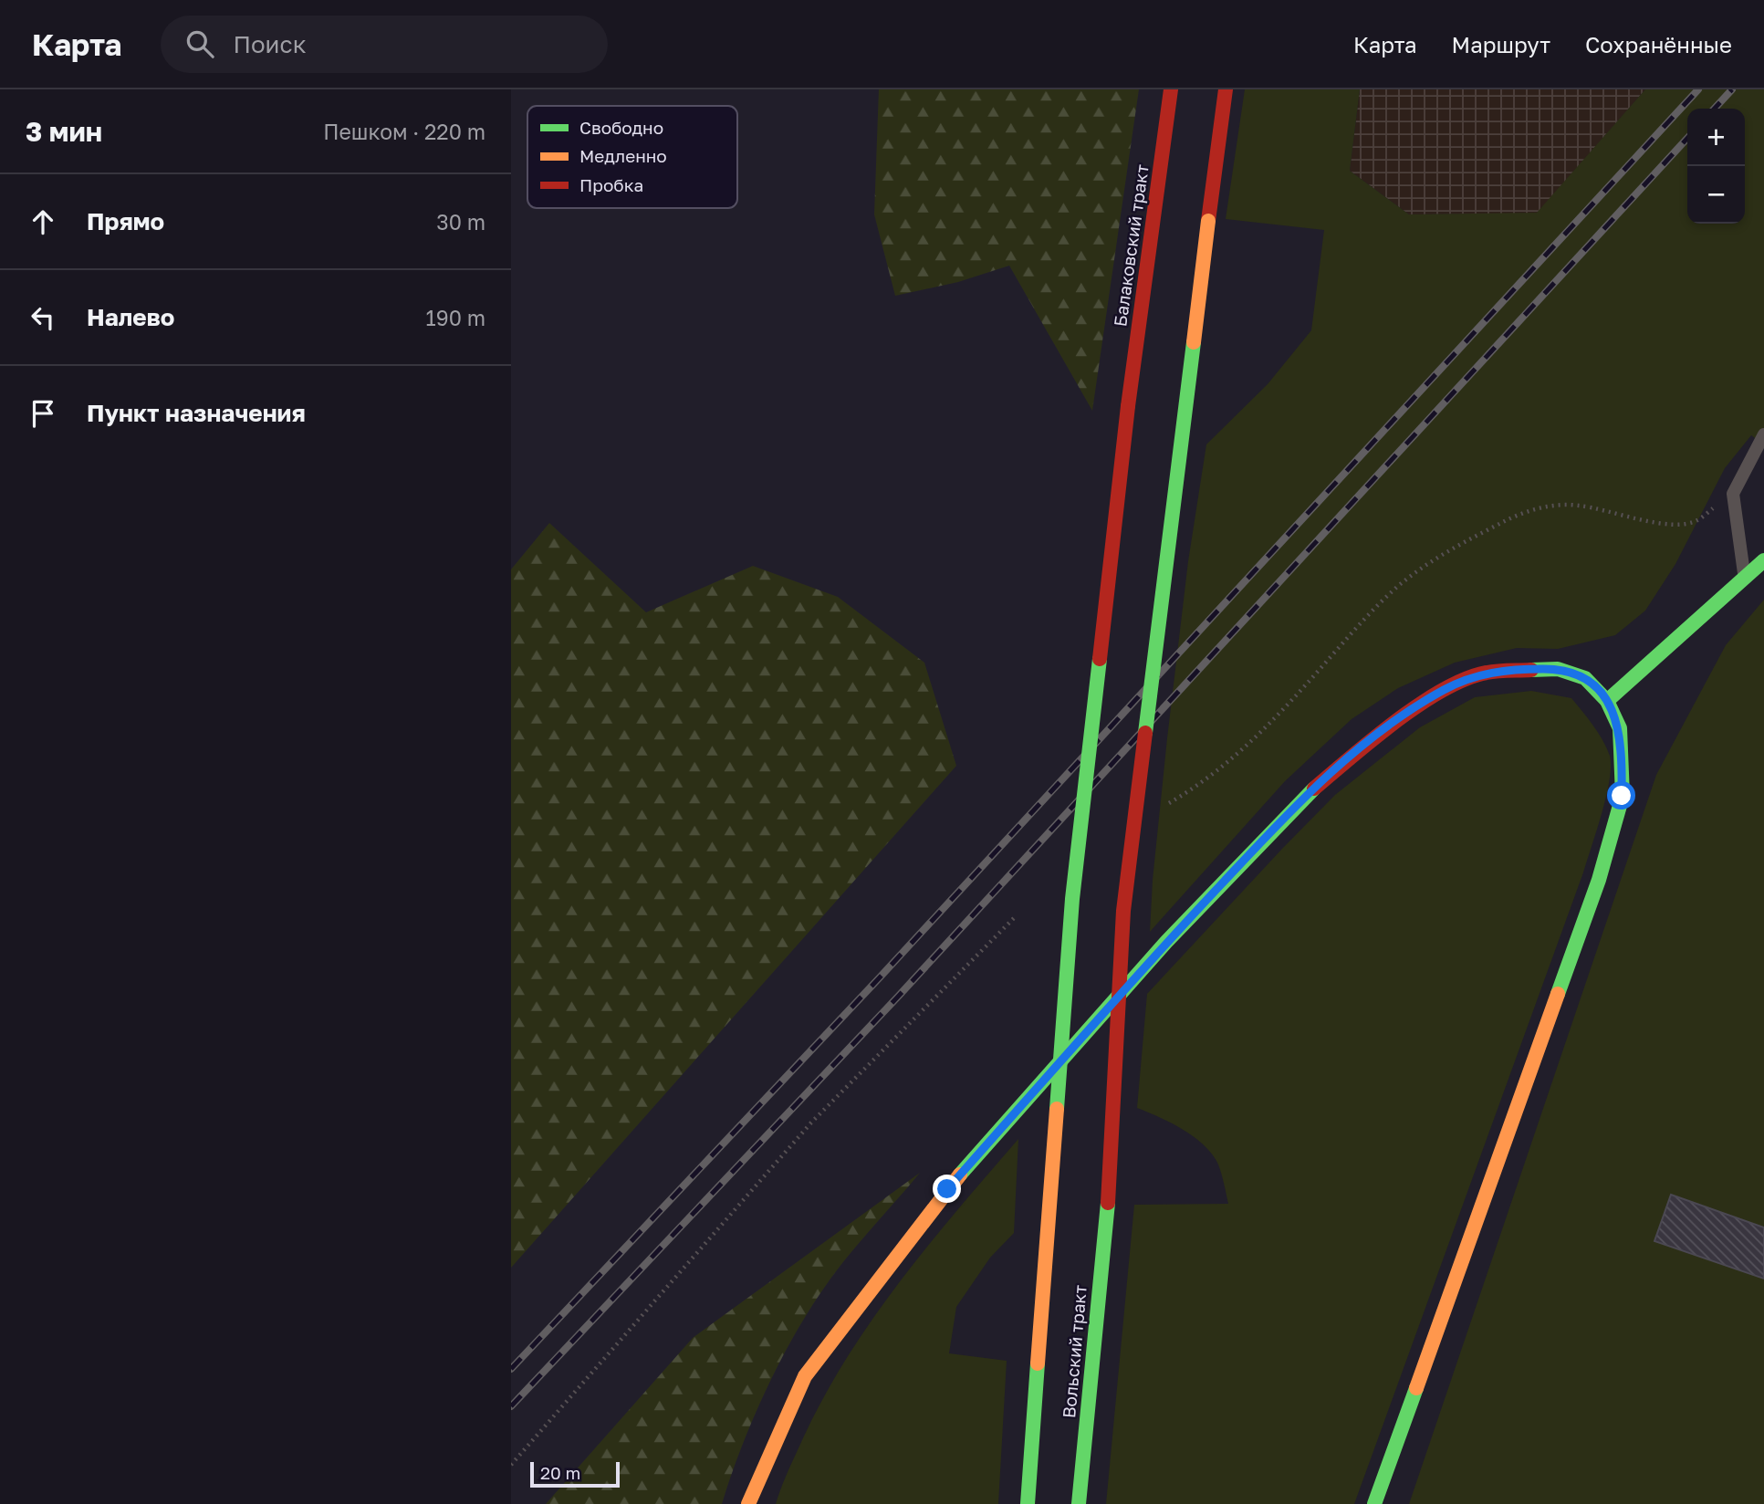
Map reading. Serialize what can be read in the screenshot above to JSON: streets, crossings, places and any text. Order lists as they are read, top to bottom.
{
  "streets": {
    "main road": ["Балаковский тракт", "Вольский тракт"]
  },
  "crossings": [
    ["Балаковский тракт", "Вольский тракт"]
  ],
  "legend": ["Свободно", "Медленно", "Пробка"],
  "scale_bar": "20 m",
  "page": {
    "header": "Карта",
    "search": "Поиск",
    "nav": ["Карта", "Маршрут", "Сохранённые"],
    "heading": ["3 мин", "Пешком · 220 m"],
    "map_buttons": ["+", "−"],
    "list": [
      ["Прямо", "30 m"],
      ["Налево", "190 m"],
      "Пункт назначения"
    ],
    "scale": "20 m"
  }
}
